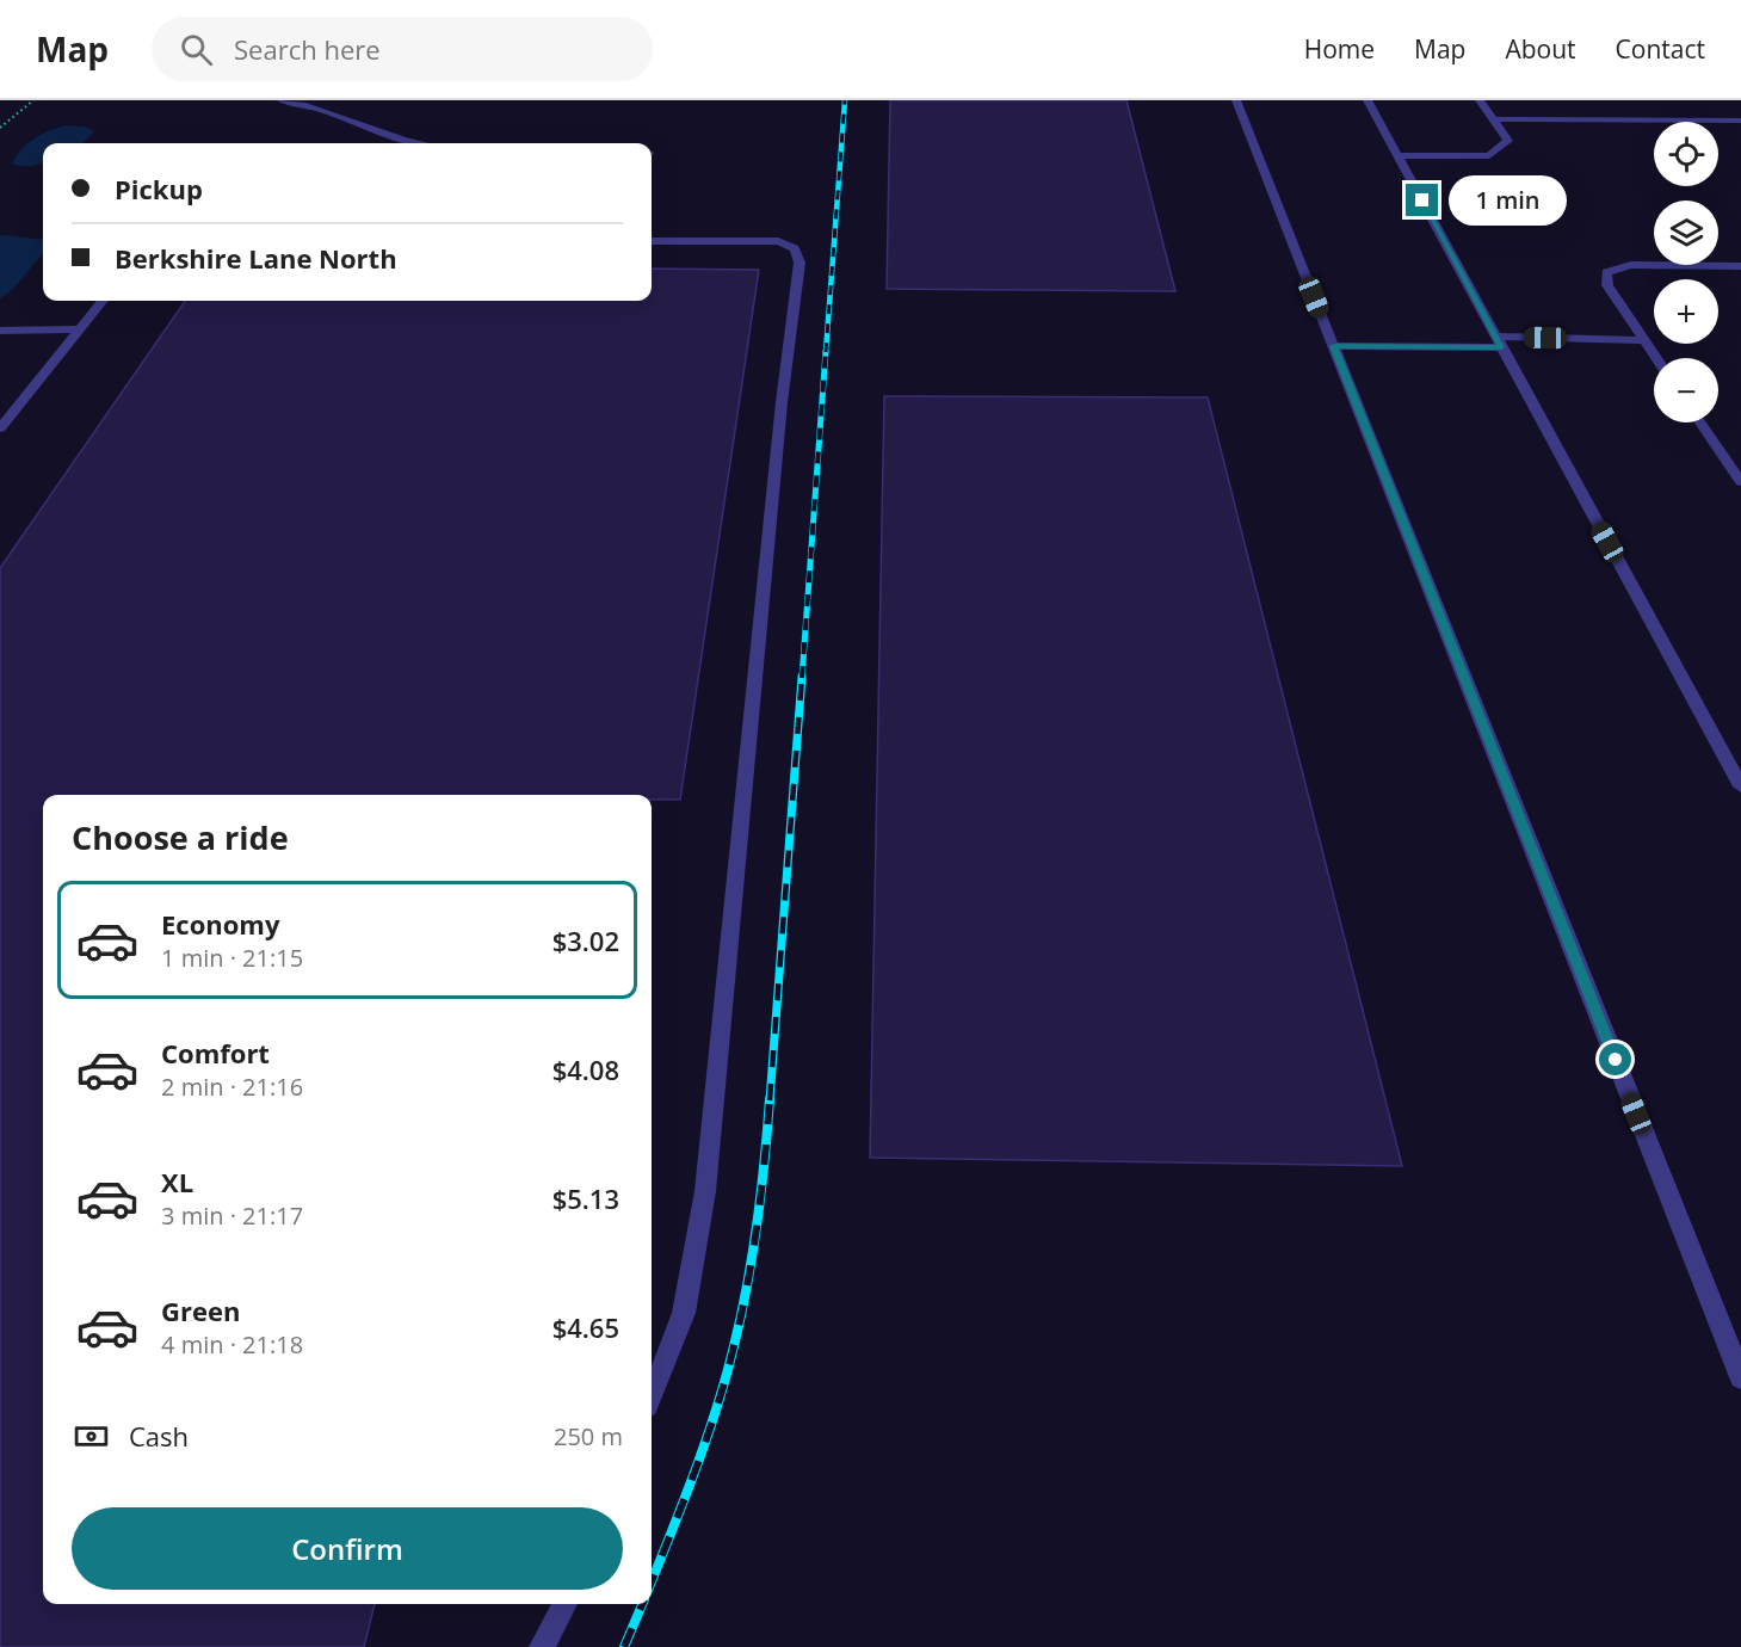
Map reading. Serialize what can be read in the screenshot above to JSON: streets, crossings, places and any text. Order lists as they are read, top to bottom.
{
  "page": {
    "header": "Map",
    "search": "Search here",
    "nav": [
      "Home",
      "Map",
      "About",
      "Contact"
    ],
    "map_buttons": ["+", "−"],
    "banner": ["Pickup", "Berkshire Lane North"],
    "bubble": "1 min",
    "heading": "Choose a ride",
    "list": [
      {
        "name": "Economy",
        "note": "1 min · 21:15",
        "value": "$3.02"
      },
      {
        "name": "Comfort",
        "note": "2 min · 21:16",
        "value": "$4.08"
      },
      {
        "name": "XL",
        "note": "3 min · 21:17",
        "value": "$5.13"
      },
      {
        "name": "Green",
        "note": "4 min · 21:18",
        "value": "$4.65"
      }
    ],
    "pay": ["Cash", "250 m"],
    "buttons": "Confirm"
  }
}
